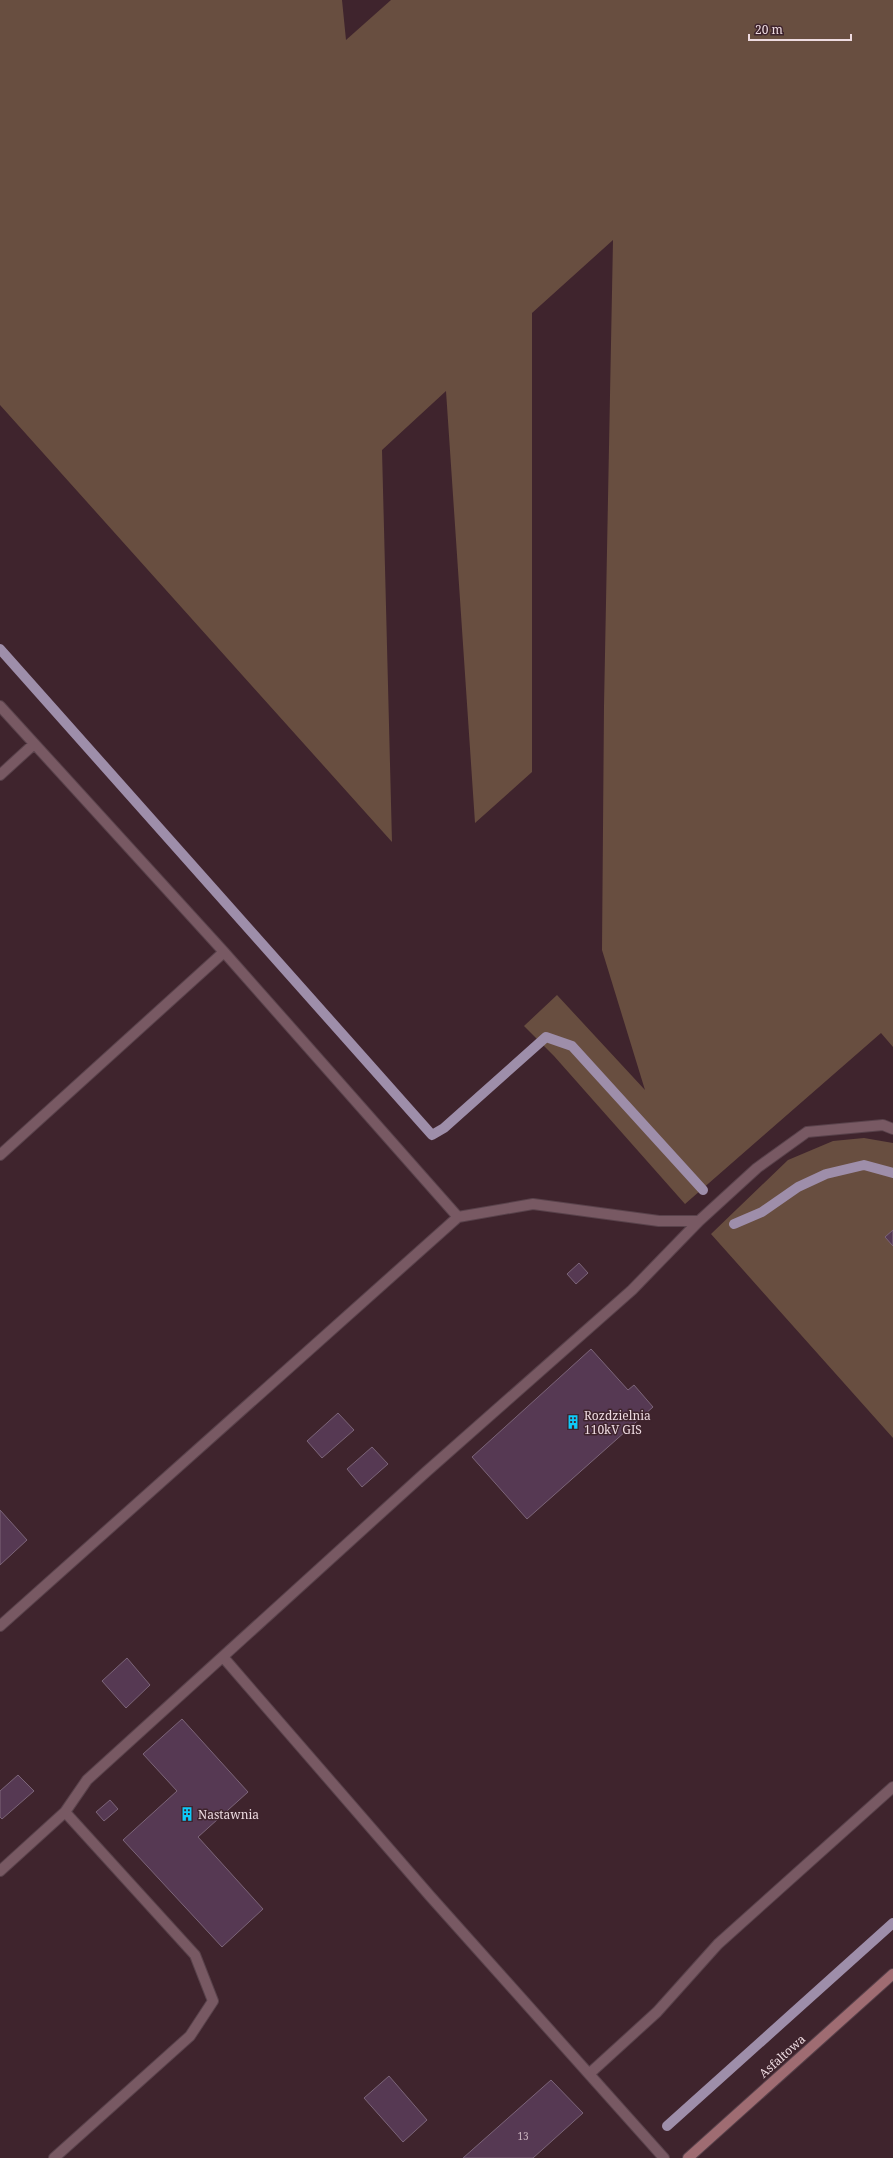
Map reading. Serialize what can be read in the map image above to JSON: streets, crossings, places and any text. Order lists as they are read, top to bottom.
{
  "streets": {
    "street": ["Asfaltowa"]
  },
  "places": {
    "building": ["Rozdzielnia 110kV GIS", "Nastawnia"]
  },
  "house_numbers": ["13"],
  "scale_bar": "20 m"
}
